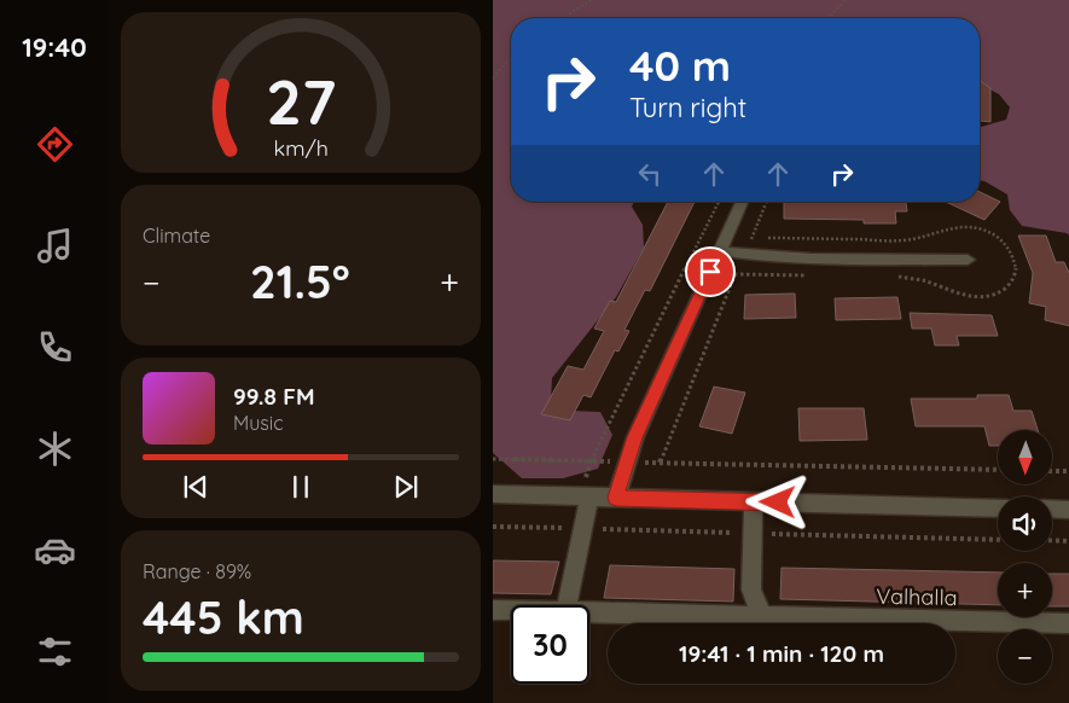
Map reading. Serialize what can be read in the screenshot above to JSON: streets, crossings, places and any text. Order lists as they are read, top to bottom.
{
  "streets": {
    "street": ["Valhalla"]
  },
  "north": "bottom",
  "page": {
    "tabs": "19:40",
    "turn": ["40 m", "Turn right"],
    "tile": [
      "Climate",
      ["Range · 89%", "445 km"]
    ],
    "heat": ["−", "21.5°", "+"],
    "song": ["99.8 FM", "Music"],
    "map_buttons": ["+", "−"],
    "limit": "30",
    "trip": "19:41 · 1 min · 120 m",
    "gauge": ["27", "km/h"]
  }
}
